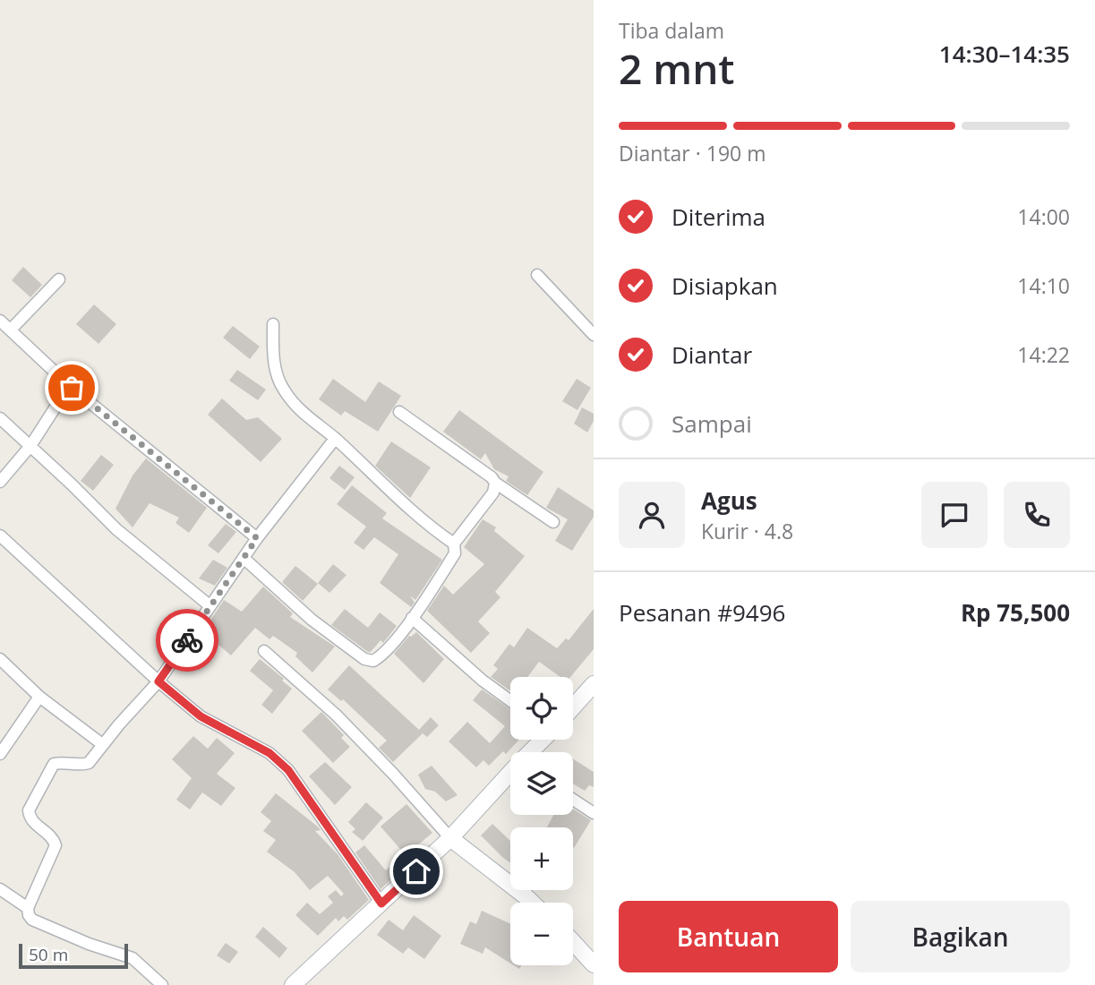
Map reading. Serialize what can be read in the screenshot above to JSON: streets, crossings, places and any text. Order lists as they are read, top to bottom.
{
  "scale_bar": "50 m",
  "page": {
    "heading": ["2 mnt", "Tiba dalam", "14:30–14:35"],
    "panel": [
      "Agus",
      "Kurir · 4.8",
      "Pesanan #9496",
      "Rp 75,500"
    ],
    "bar": "Diantar · 190 m",
    "list": [
      ["Diterima", "14:00"],
      ["Disiapkan", "14:10"],
      ["Diantar", "14:22"],
      "Sampai"
    ],
    "map_buttons": ["+", "−"],
    "buttons": ["Bantuan", "Bagikan"],
    "scale": "50 m"
  }
}
